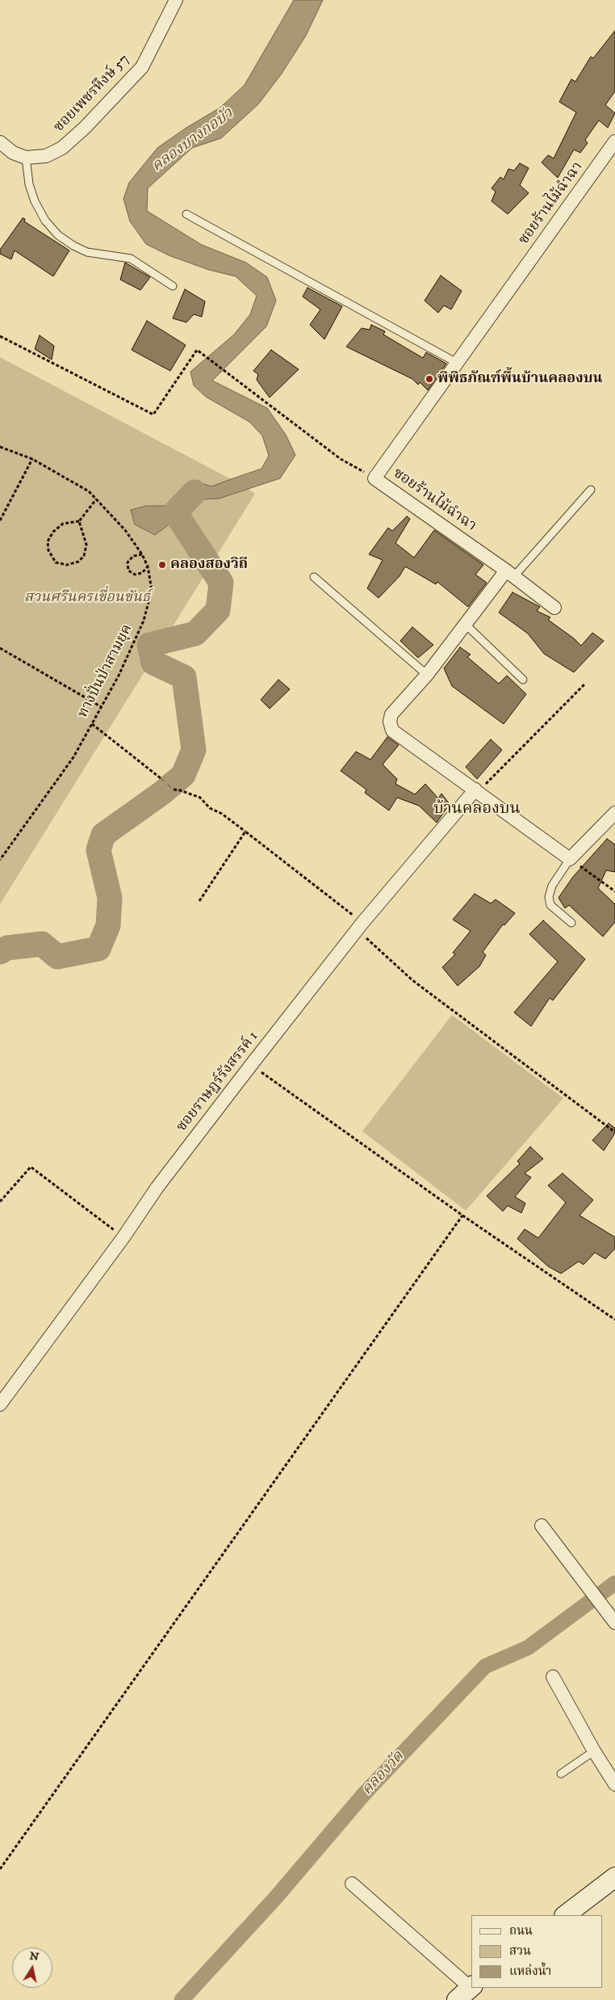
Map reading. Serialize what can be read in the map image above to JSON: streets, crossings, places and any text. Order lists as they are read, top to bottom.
{
  "streets": {
    "street": ["ซอยเพชรหึงษ์ 57", "ซอยร้านไม้ฉำฉา", "ซอยราษฎร์รังสรรค์ 1"],
    "path": ["ทางปั่นป่าสามยุค"]
  },
  "districts": ["บ้านคลองบน"],
  "water": ["คลองบางกอบัว", "คลองวัด"],
  "parks": ["สวนศรีนครเขื่อนขันธ์"],
  "places": ["พิพิธภัณฑ์พื้นบ้านคลองบน", "คลองสองวิถี"],
  "legend": ["ถนน", "สวน", "แหล่งน้ำ"],
  "north": "top"
}
